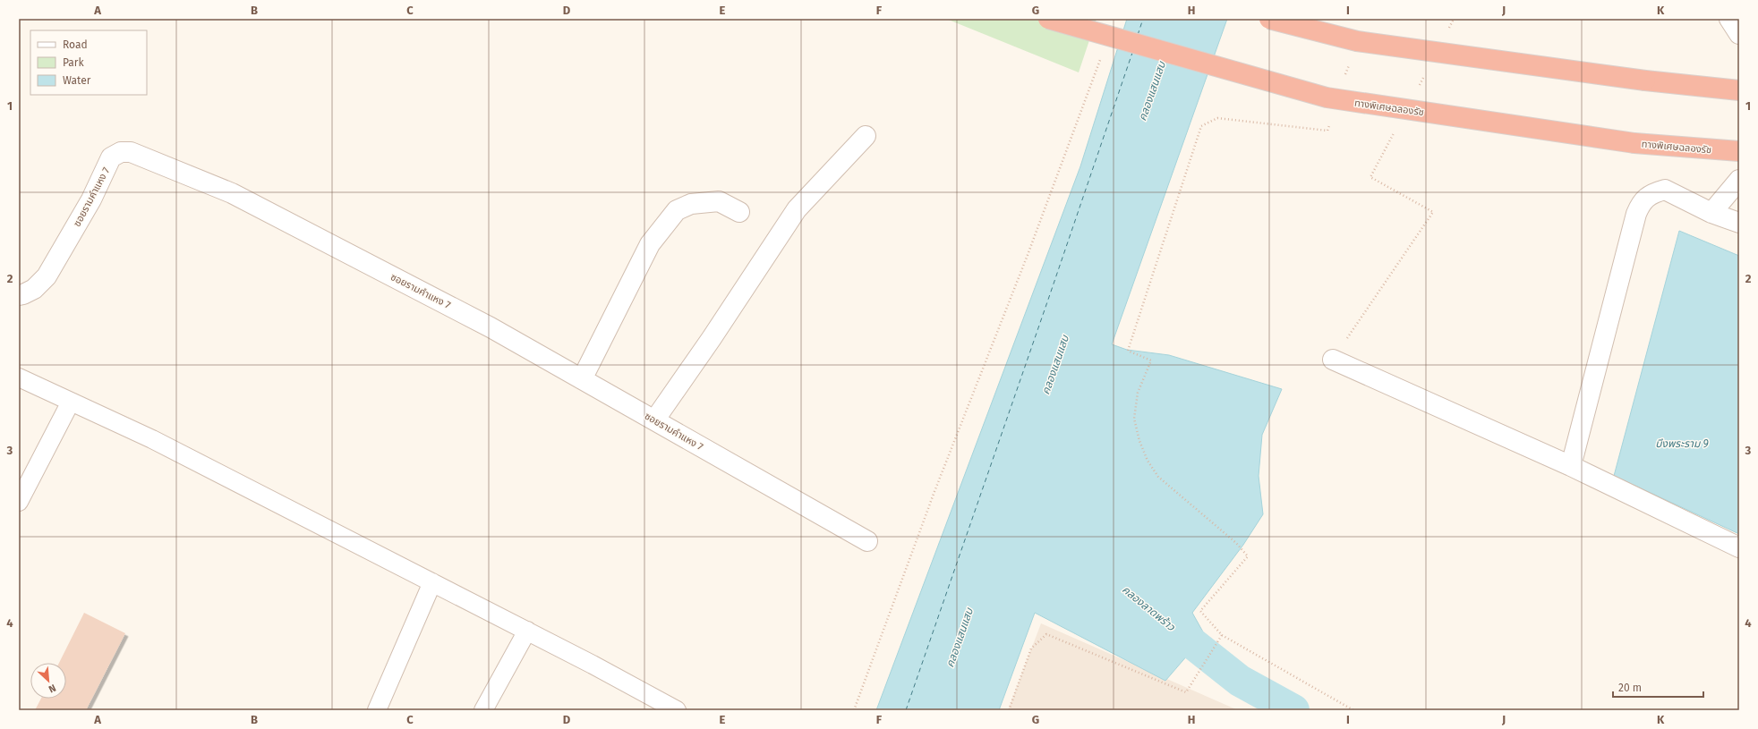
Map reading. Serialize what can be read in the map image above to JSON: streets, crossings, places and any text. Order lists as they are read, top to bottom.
{
  "streets": {
    "highway": ["ทางพิเศษฉลองรัช"],
    "street": ["ซอยรามคำแหง 7"]
  },
  "water": ["คลองแสนแสบ", "บึงพระราม 9", "คลองลาดพร้าว"],
  "legend": ["Road", "Park", "Water"],
  "scale_bar": "20 m",
  "north": "bottom right",
  "grid": {
    "columns": [
      "A",
      "B",
      "C",
      "D",
      "E",
      "F",
      "G",
      "H",
      "I",
      "J",
      "K"
    ],
    "rows": [
      "1",
      "2",
      "3",
      "4"
    ]
  }
}
